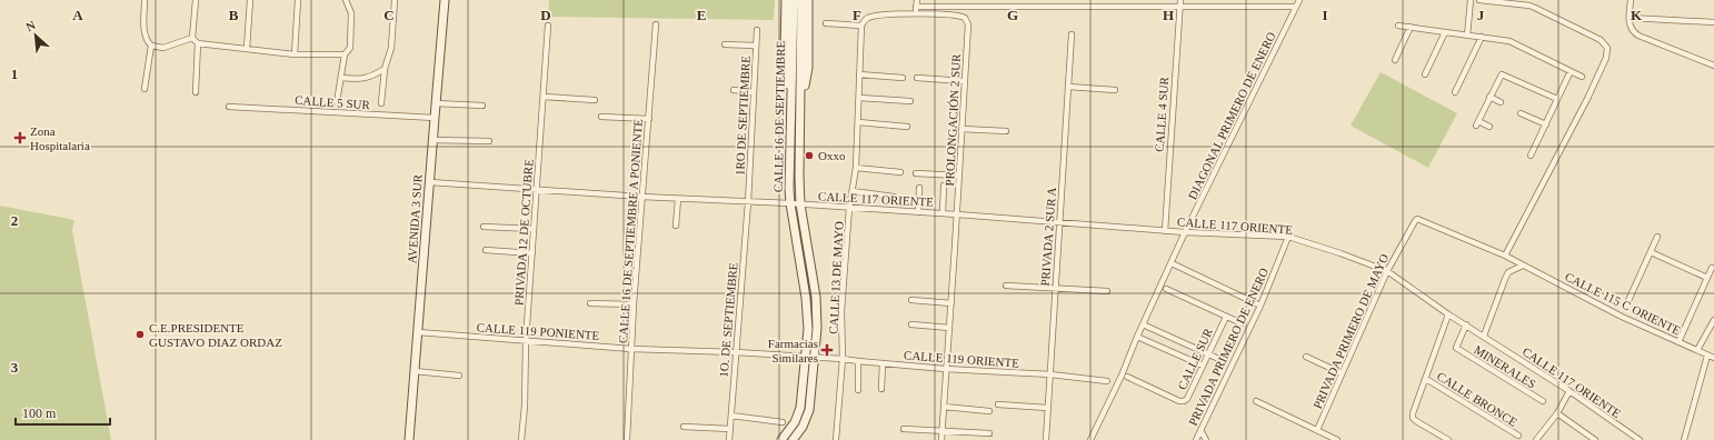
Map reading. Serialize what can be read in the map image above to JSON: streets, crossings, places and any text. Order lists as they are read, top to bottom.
{
  "streets": {
    "main road": ["CALLE 16 DE SEPTIEMBRE", "AVENIDA 3 SUR"],
    "street": [
      "CALLE 5 SUR",
      "CALLE 4 SUR",
      "1RO DE SEPTIEMBRE",
      "DIAGONAL PRIMERO DE ENERO",
      "PROLONGACIÓN 2 SUR",
      "CALLE 117 ORIENTE",
      "CALLE 16 DE SEPTIEMBRE A PONIENTE",
      "PRIVADA 12 DE OCTUBRE",
      "PRIVADA 2 SUR A",
      "CALLE 13 DE MAYO",
      "CALLE 115 C ORIENTE",
      "1O. DE SEPTIEMBRE",
      "CALLE 119 PONIENTE",
      "PRIVADA PRIMERO DE MAYO",
      "PRIVADA PRIMERO DE ENERO",
      "CALLE 119 ORIENTE",
      "CALLE SUR",
      "MINERALES",
      "CALLE BRONCE"
    ]
  },
  "crossings": [
    ["CALLE 5 SUR", "AVENIDA 3 SUR"],
    ["CALLE 4 SUR", "CALLE 117 ORIENTE"],
    ["1RO DE SEPTIEMBRE", "CALLE 117 ORIENTE"],
    ["1RO DE SEPTIEMBRE", "1O. DE SEPTIEMBRE"],
    ["DIAGONAL PRIMERO DE ENERO", "CALLE 117 ORIENTE"],
    ["CALLE 16 DE SEPTIEMBRE", "CALLE 117 ORIENTE"],
    ["CALLE 16 DE SEPTIEMBRE", "CALLE 119 PONIENTE"],
    ["CALLE 16 DE SEPTIEMBRE", "CALLE 119 ORIENTE"],
    ["PROLONGACIÓN 2 SUR", "CALLE 117 ORIENTE"],
    ["PROLONGACIÓN 2 SUR", "CALLE 119 ORIENTE"],
    ["CALLE 117 ORIENTE", "AVENIDA 3 SUR"],
    ["CALLE 117 ORIENTE", "CALLE 16 DE SEPTIEMBRE A PONIENTE"],
    ["CALLE 117 ORIENTE", "PRIVADA 12 DE OCTUBRE"],
    ["CALLE 117 ORIENTE", "PRIVADA 2 SUR A"],
    ["CALLE 117 ORIENTE", "CALLE 13 DE MAYO"],
    ["CALLE 117 ORIENTE", "1O. DE SEPTIEMBRE"],
    ["CALLE 117 ORIENTE", "PRIVADA PRIMERO DE MAYO"],
    ["CALLE 117 ORIENTE", "PRIVADA PRIMERO DE ENERO"],
    ["CALLE 117 ORIENTE", "MINERALES"],
    ["AVENIDA 3 SUR", "CALLE 119 PONIENTE"],
    ["CALLE 16 DE SEPTIEMBRE A PONIENTE", "CALLE 119 PONIENTE"],
    ["PRIVADA 12 DE OCTUBRE", "CALLE 119 PONIENTE"],
    ["PRIVADA 2 SUR A", "CALLE 119 ORIENTE"],
    ["CALLE 13 DE MAYO", "CALLE 119 ORIENTE"],
    ["CALLE 115 C ORIENTE", "PRIVADA PRIMERO DE MAYO"],
    ["1O. DE SEPTIEMBRE", "CALLE 119 PONIENTE"],
    ["CALLE 119 PONIENTE", "CALLE 119 ORIENTE"]
  ],
  "places": {
    "health": ["Zona Hospitalaria", "Farmacias Similares"],
    "other": ["Oxxo", "C.E.PRESIDENTE GUSTAVO DIAZ ORDAZ"]
  },
  "scale_bar": "100 m",
  "north": "top left",
  "grid": {
    "columns": [
      "A",
      "B",
      "C",
      "D",
      "E",
      "F",
      "G",
      "H",
      "I",
      "J",
      "K"
    ],
    "rows": ["1", "2", "3"]
  }
}
